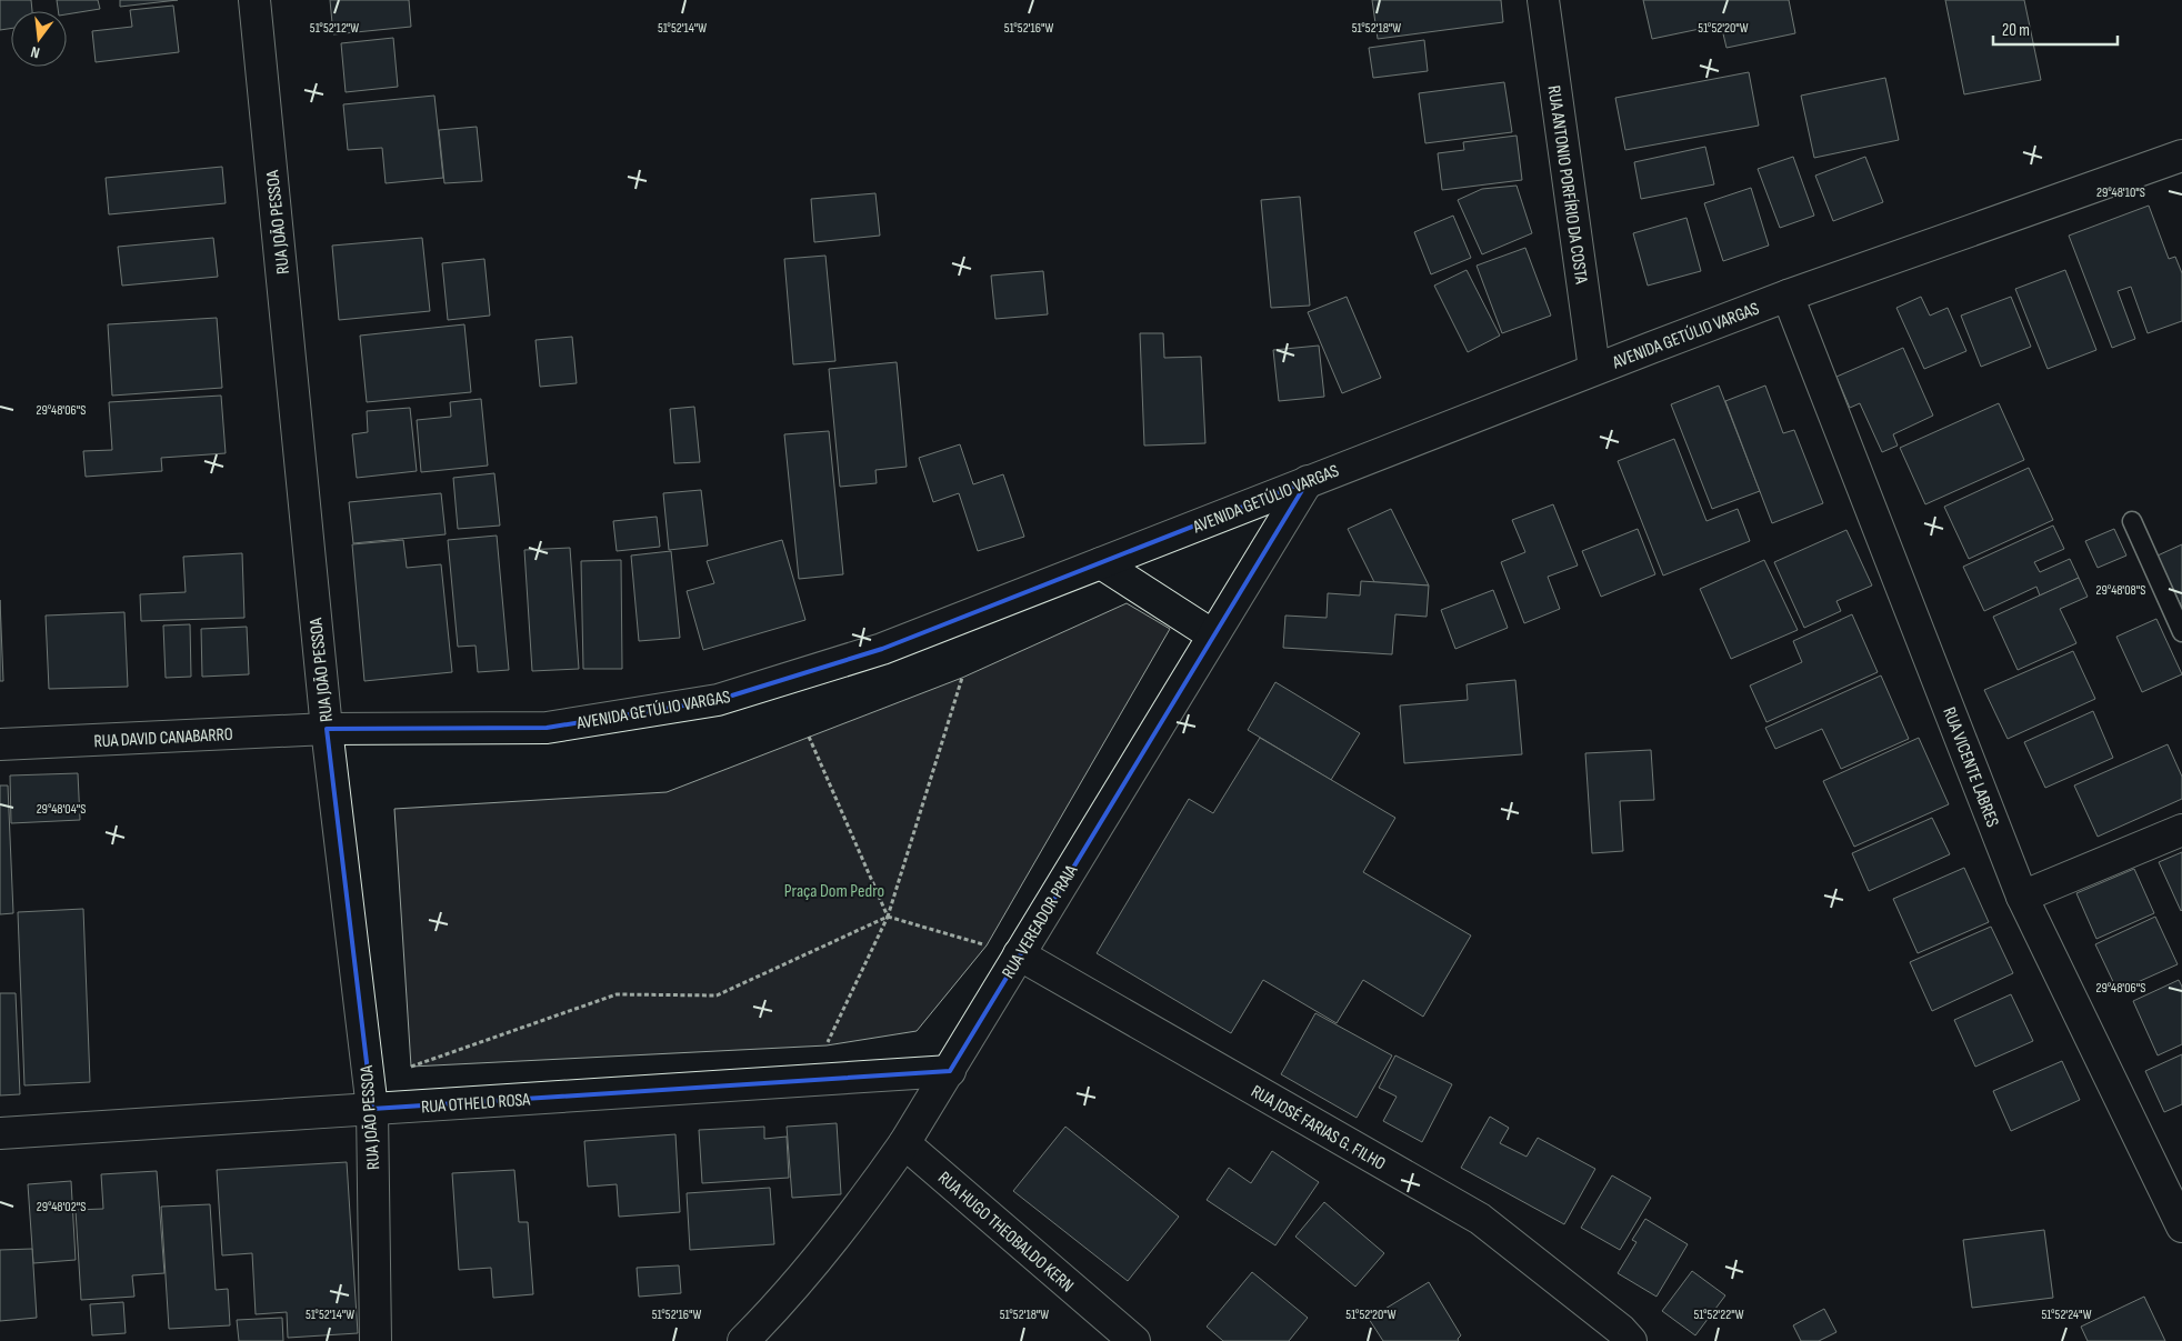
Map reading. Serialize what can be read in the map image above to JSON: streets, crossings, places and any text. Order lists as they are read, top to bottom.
{
  "streets": {
    "street": [
      "RUA ANTONIO PORFÍRIO DA COSTA",
      "RUA JOÃO PESSOA",
      "AVENIDA GETÚLIO VARGAS",
      "RUA DAVID CANABARRO",
      "RUA VICENTE LABRES",
      "RUA VEREADOR PRAIA",
      "RUA OTHELO ROSA",
      "RUA JOSÉ FARIAS G. FILHO",
      "RUA HUGO THEOBALDO KERN"
    ]
  },
  "crossings": [
    ["RUA ANTONIO PORFÍRIO DA COSTA", "AVENIDA GETÚLIO VARGAS"],
    ["RUA JOÃO PESSOA", "AVENIDA GETÚLIO VARGAS"],
    ["RUA JOÃO PESSOA", "RUA DAVID CANABARRO"],
    ["RUA JOÃO PESSOA", "RUA OTHELO ROSA"],
    ["AVENIDA GETÚLIO VARGAS", "RUA DAVID CANABARRO"],
    ["AVENIDA GETÚLIO VARGAS", "RUA VICENTE LABRES"],
    ["AVENIDA GETÚLIO VARGAS", "RUA VEREADOR PRAIA"],
    ["RUA VEREADOR PRAIA", "RUA OTHELO ROSA"],
    ["RUA VEREADOR PRAIA", "RUA JOSÉ FARIAS G. FILHO"],
    ["RUA VEREADOR PRAIA", "RUA HUGO THEOBALDO KERN"]
  ],
  "parks": ["Praça Dom Pedro"],
  "scale_bar": "20 m",
  "north": "bottom",
  "coordinates": [
    "51°52'12\"W",
    "51°52'14\"W",
    "51°52'16\"W",
    "51°52'18\"W",
    "51°52'20\"W",
    "29°48'10\"S",
    "29°48'06\"S",
    "29°48'08\"S",
    "29°48'04\"S",
    "29°48'02\"S",
    "51°52'22\"W",
    "51°52'24\"W"
  ]
}
